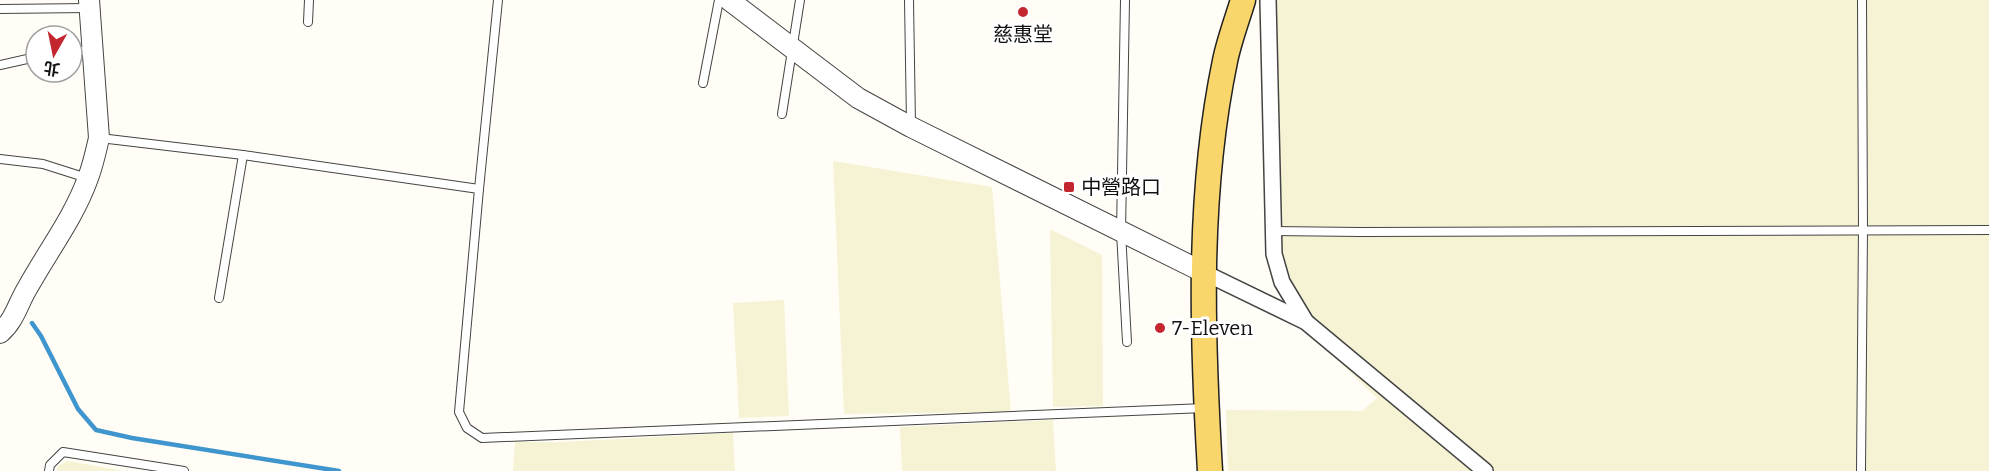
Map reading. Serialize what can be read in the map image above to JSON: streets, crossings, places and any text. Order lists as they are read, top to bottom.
{
  "places": {
    "other": ["慈惠堂", "7-Eleven"],
    "transit": ["中營路口"]
  },
  "north": "bottom"
}
